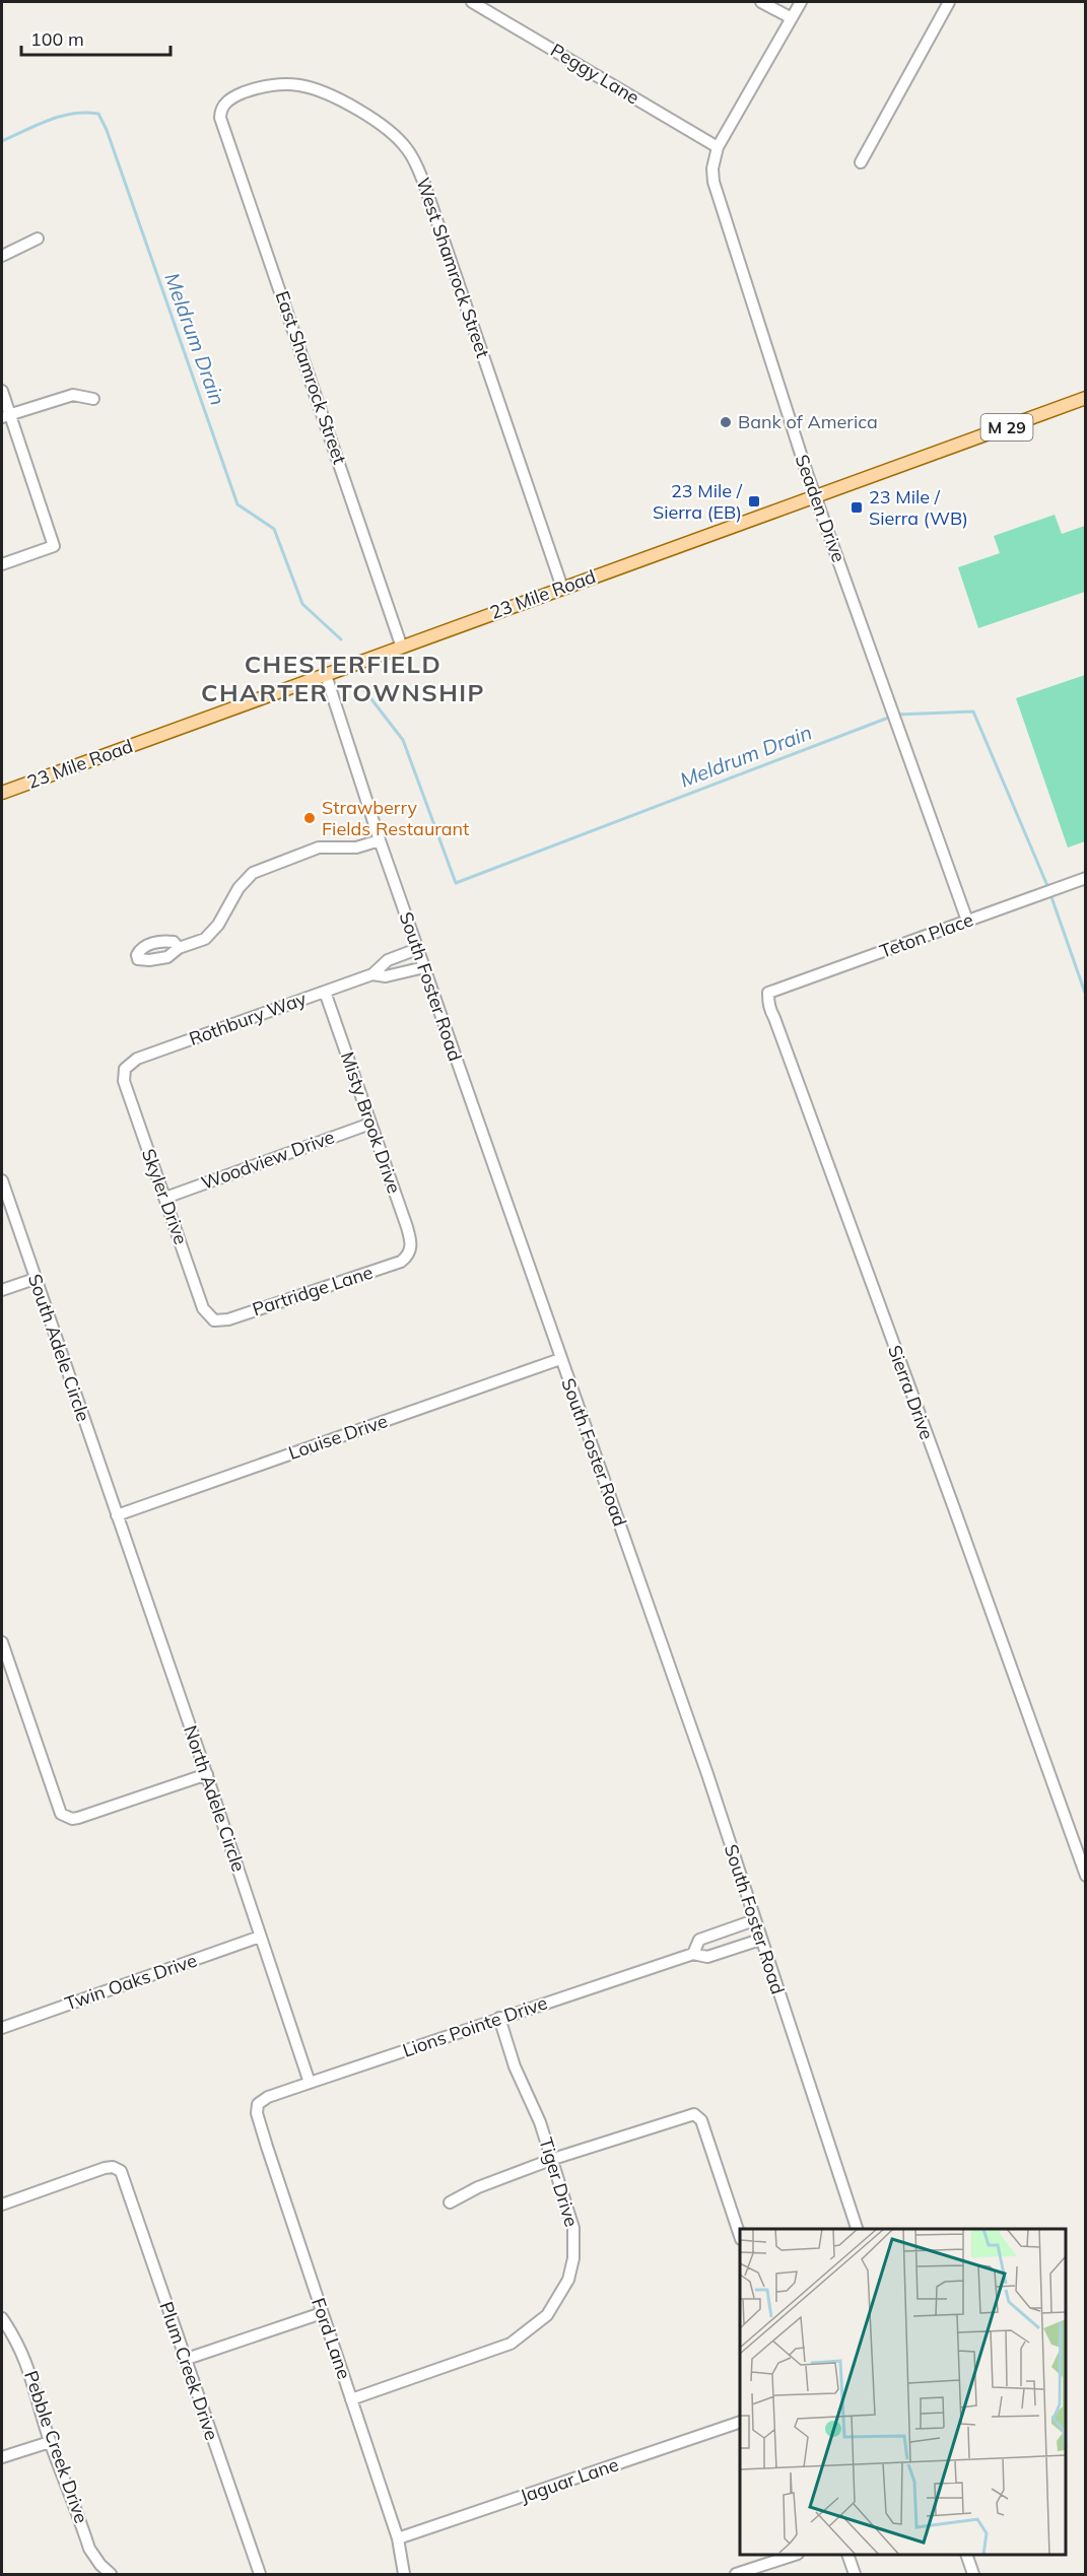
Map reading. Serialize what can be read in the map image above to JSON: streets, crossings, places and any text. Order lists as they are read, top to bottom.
{
  "streets": {
    "main road": ["M 29", "23 Mile Road"],
    "street": [
      "Peggy Lane",
      "West Shamrock Street",
      "East Shamrock Street",
      "Seaden Drive",
      "Teton Place",
      "South Foster Road",
      "Rothbury Way",
      "Misty Brook Drive",
      "Woodview Drive",
      "Skyler Drive",
      "Partridge Lane",
      "South Adele Circle",
      "Sierra Drive",
      "Louise Drive",
      "North Adele Circle",
      "Twin Oaks Drive",
      "Lions Pointe Drive",
      "Tiger Drive",
      "Ford Lane",
      "Plum Creek Drive",
      "Pebble Creek Drive",
      "Jaguar Lane"
    ]
  },
  "crossings": [
    ["Peggy Lane", "Seaden Drive"],
    ["West Shamrock Street", "East Shamrock Street"],
    ["West Shamrock Street", "23 Mile Road"],
    ["East Shamrock Street", "23 Mile Road"],
    ["Seaden Drive", "23 Mile Road"],
    ["Seaden Drive", "Teton Place"],
    ["23 Mile Road", "South Foster Road"],
    ["Teton Place", "Sierra Drive"],
    ["South Foster Road", "Rothbury Way"],
    ["South Foster Road", "Louise Drive"],
    ["Rothbury Way", "Misty Brook Drive"],
    ["Rothbury Way", "Skyler Drive"],
    ["Misty Brook Drive", "Woodview Drive"],
    ["Misty Brook Drive", "Partridge Lane"],
    ["Woodview Drive", "Skyler Drive"],
    ["Skyler Drive", "Partridge Lane"],
    ["South Adele Circle", "Louise Drive"],
    ["South Adele Circle", "North Adele Circle"],
    ["Louise Drive", "North Adele Circle"],
    ["North Adele Circle", "Twin Oaks Drive"],
    ["North Adele Circle", "Lions Pointe Drive"],
    ["Lions Pointe Drive", "Tiger Drive"],
    ["Lions Pointe Drive", "Ford Lane"],
    ["Tiger Drive", "Ford Lane"],
    ["Ford Lane", "Jaguar Lane"]
  ],
  "districts": ["CHESTERFIELD CHARTER TOWNSHIP"],
  "water": ["Meldrum Drain"],
  "places": {
    "other": ["Bank of America", "Strawberry Fields Restaurant"],
    "transit": ["23 Mile / Sierra (EB)", "23 Mile / Sierra (WB)"]
  },
  "scale_bar": "100 m"
}
